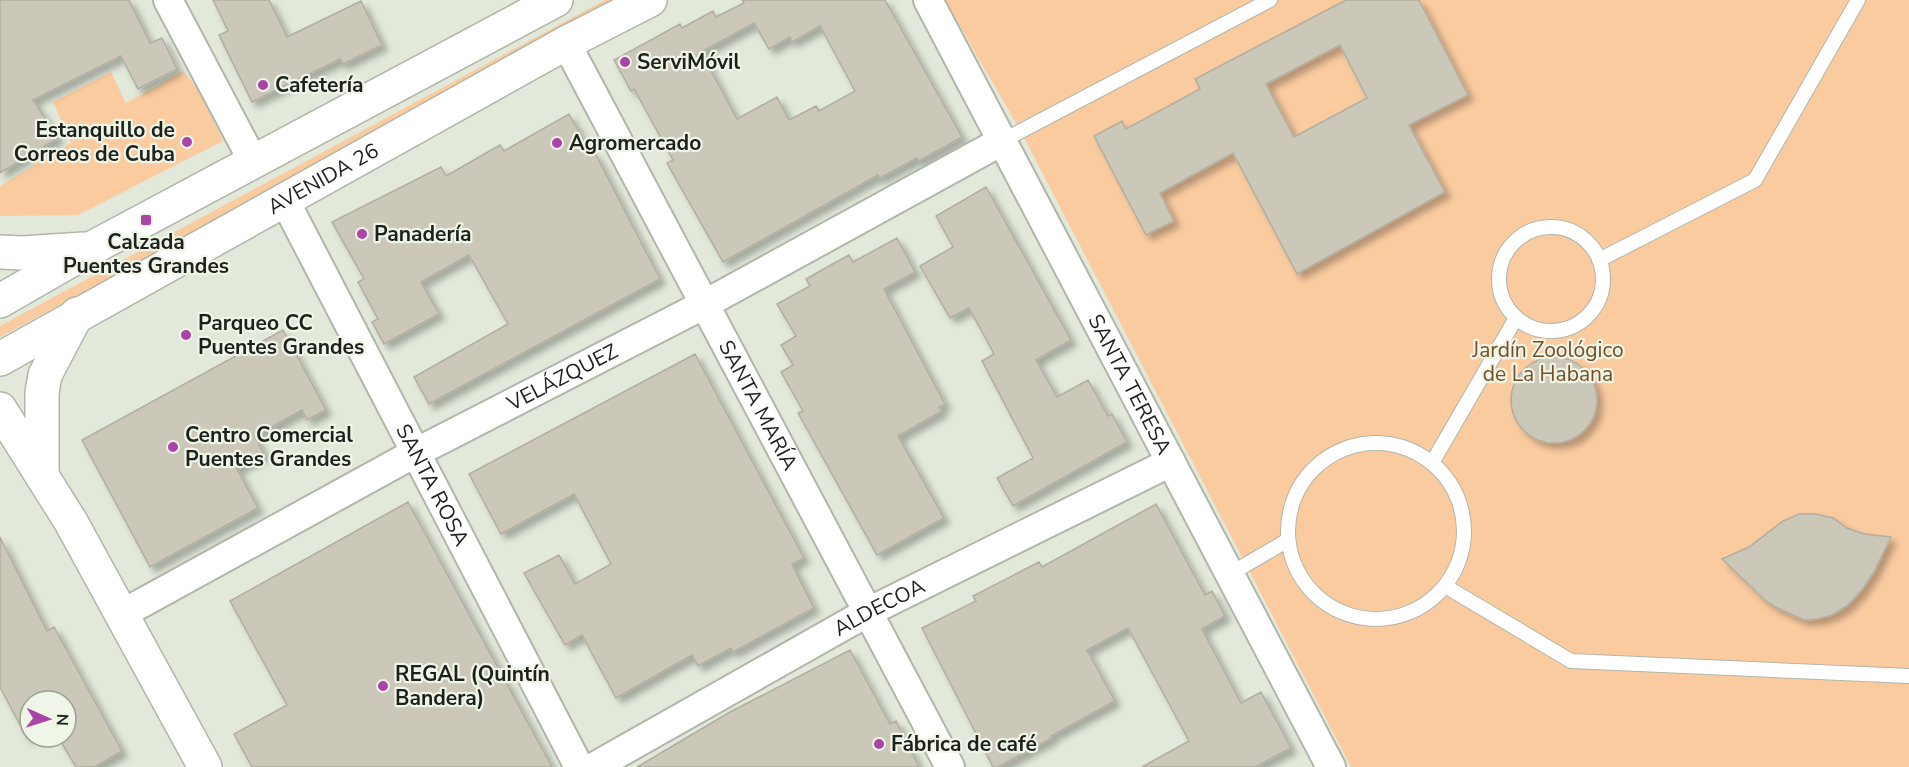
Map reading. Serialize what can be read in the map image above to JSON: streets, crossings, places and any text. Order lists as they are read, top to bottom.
{
  "streets": {
    "main road": ["AVENIDA 26"],
    "street": [
      "VELÁZQUEZ",
      "SANTA TERESA",
      "SANTA MARÍA",
      "SANTA ROSA",
      "ALDECOA"
    ]
  },
  "crossings": [
    ["AVENIDA 26", "SANTA MARÍA"],
    ["AVENIDA 26", "SANTA ROSA"],
    ["VELÁZQUEZ", "SANTA TERESA"],
    ["VELÁZQUEZ", "SANTA MARÍA"],
    ["VELÁZQUEZ", "SANTA ROSA"],
    ["SANTA TERESA", "ALDECOA"],
    ["SANTA MARÍA", "ALDECOA"]
  ],
  "parks": ["Jardín Zoológico de La Habana"],
  "places": {
    "other": [
      "ServiMóvil",
      "Cafetería",
      "Estanquillo de Correos de Cuba",
      "Agromercado",
      "Panadería",
      "Parqueo CC Puentes Grandes",
      "Centro Comercial Puentes Grandes",
      "REGAL (Quintín Bandera)",
      "Fábrica de café"
    ],
    "transit": ["Calzada Puentes Grandes"]
  },
  "north": "right"
}
